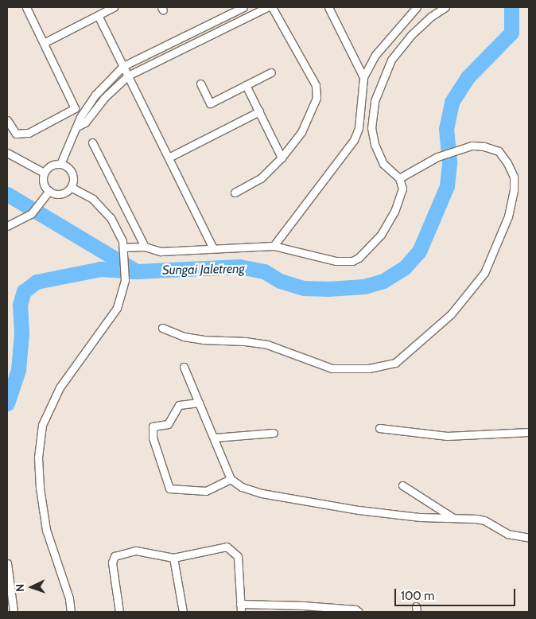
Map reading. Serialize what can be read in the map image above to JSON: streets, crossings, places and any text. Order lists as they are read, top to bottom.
{
  "water": ["Sungai Jaletreng"],
  "scale_bar": "100 m",
  "north": "left"
}
